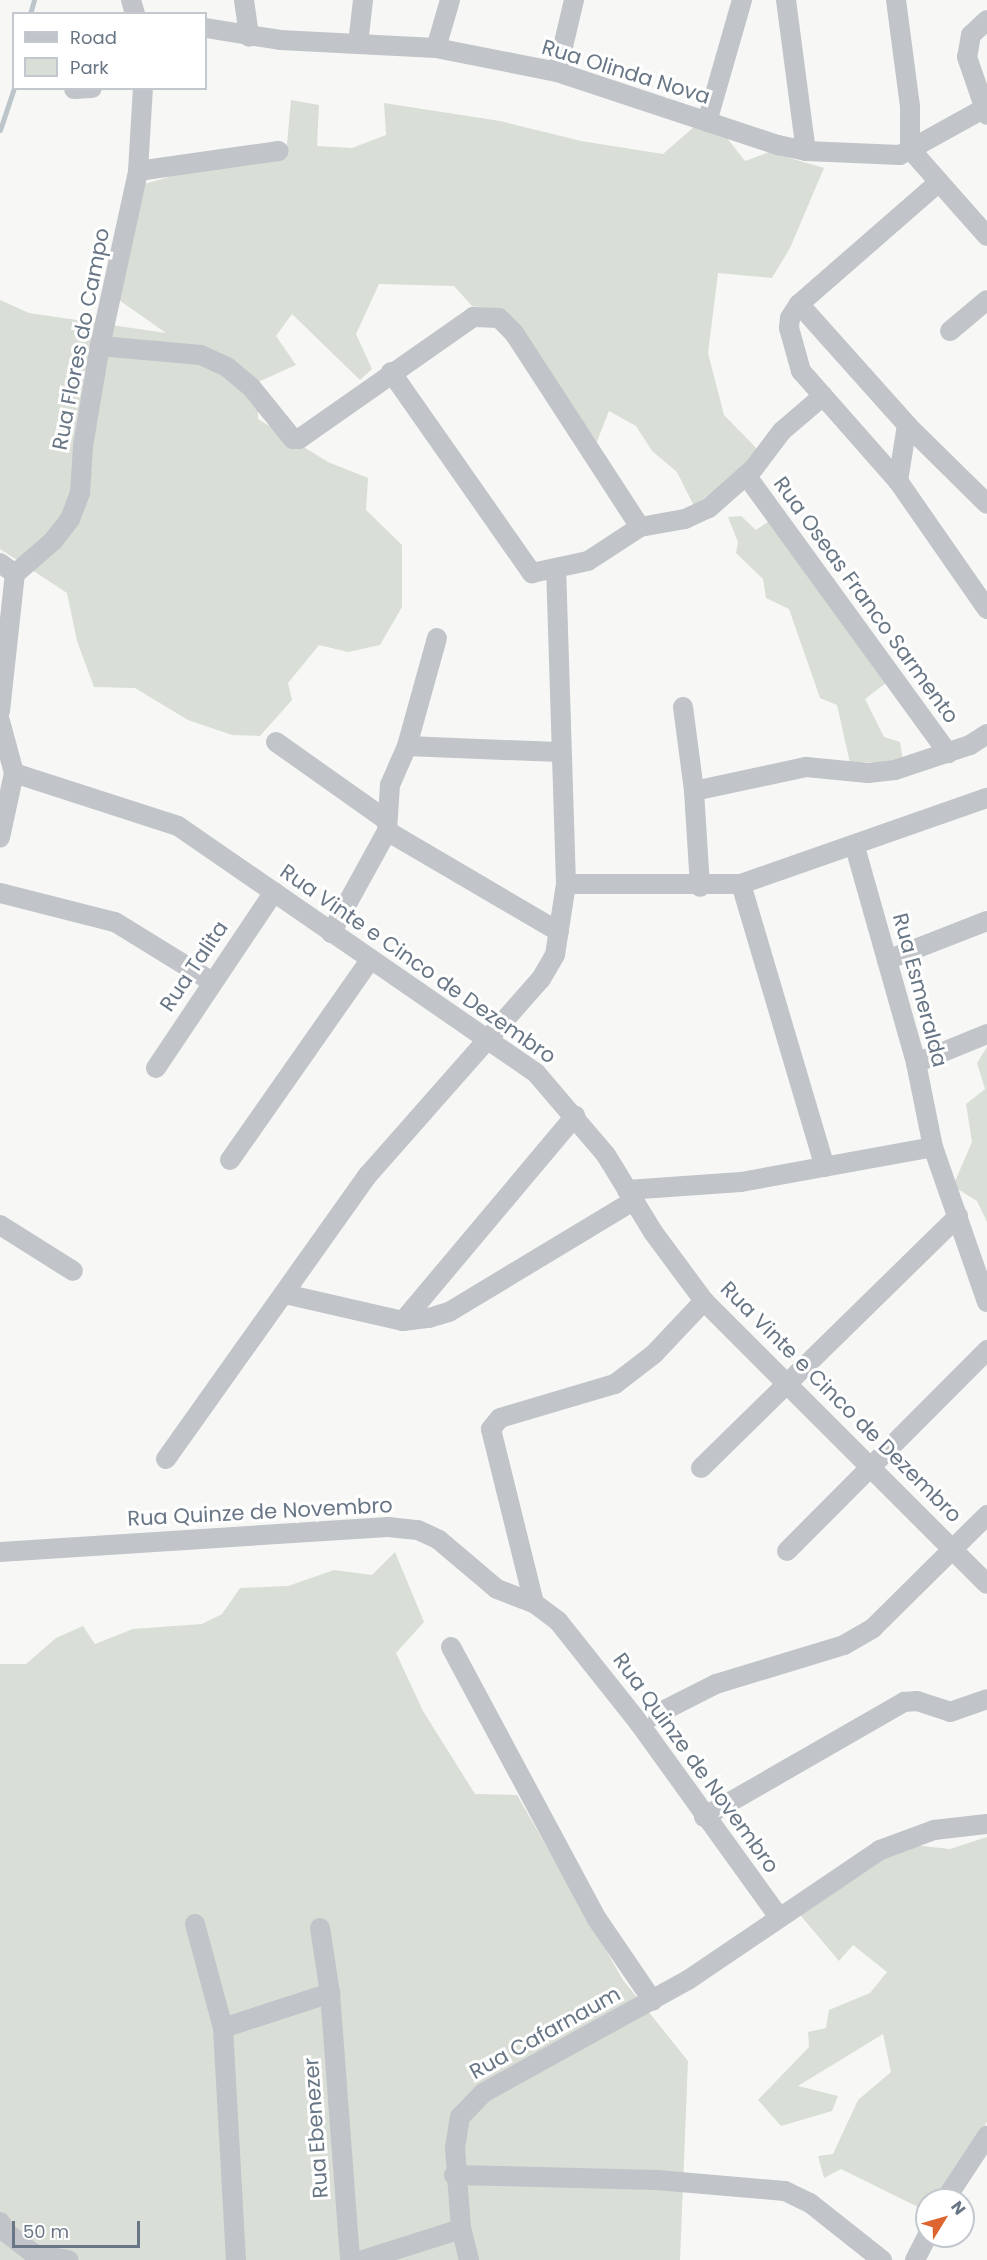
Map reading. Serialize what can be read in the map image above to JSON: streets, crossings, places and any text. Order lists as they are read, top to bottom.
{
  "streets": {
    "street": [
      "Rua Olinda Nova",
      "Rua Flores do Campo",
      "Rua Oseas Franco Sarmento",
      "Rua Vinte e Cinco de Dezembro",
      "Rua Talita",
      "Rua Esmeralda",
      "Rua Quinze de Novembro",
      "Rua Cafarnaum",
      "Rua Ebenezer"
    ]
  },
  "crossings": [
    ["Rua Vinte e Cinco de Dezembro", "Rua Talita"],
    ["Rua Quinze de Novembro", "Rua Cafarnaum"]
  ],
  "legend": ["Road", "Park"],
  "scale_bar": "50 m",
  "north": "top right"
}
